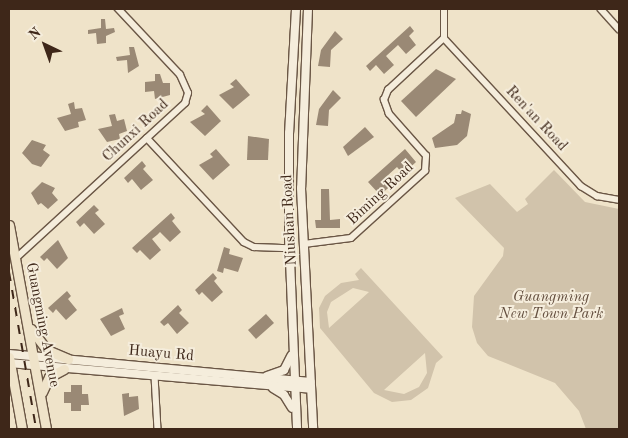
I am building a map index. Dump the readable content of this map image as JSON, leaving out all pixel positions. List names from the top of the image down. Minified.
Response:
{"streets":{"main road":["Guangming Avenue"],"street":["Ren'an Road","Chunxi Road","Biming Road","Niushan Road","Huayu Rd"]},"crossings":[["Ren'an Road","Biming Road"],["Chunxi Road","Guangming Avenue"],["Biming Road","Niushan Road"],["Niushan Road","Huayu Rd"],["Guangming Avenue","Huayu Rd"]],"parks":["Guangming New Town Park"],"north":"top left"}
